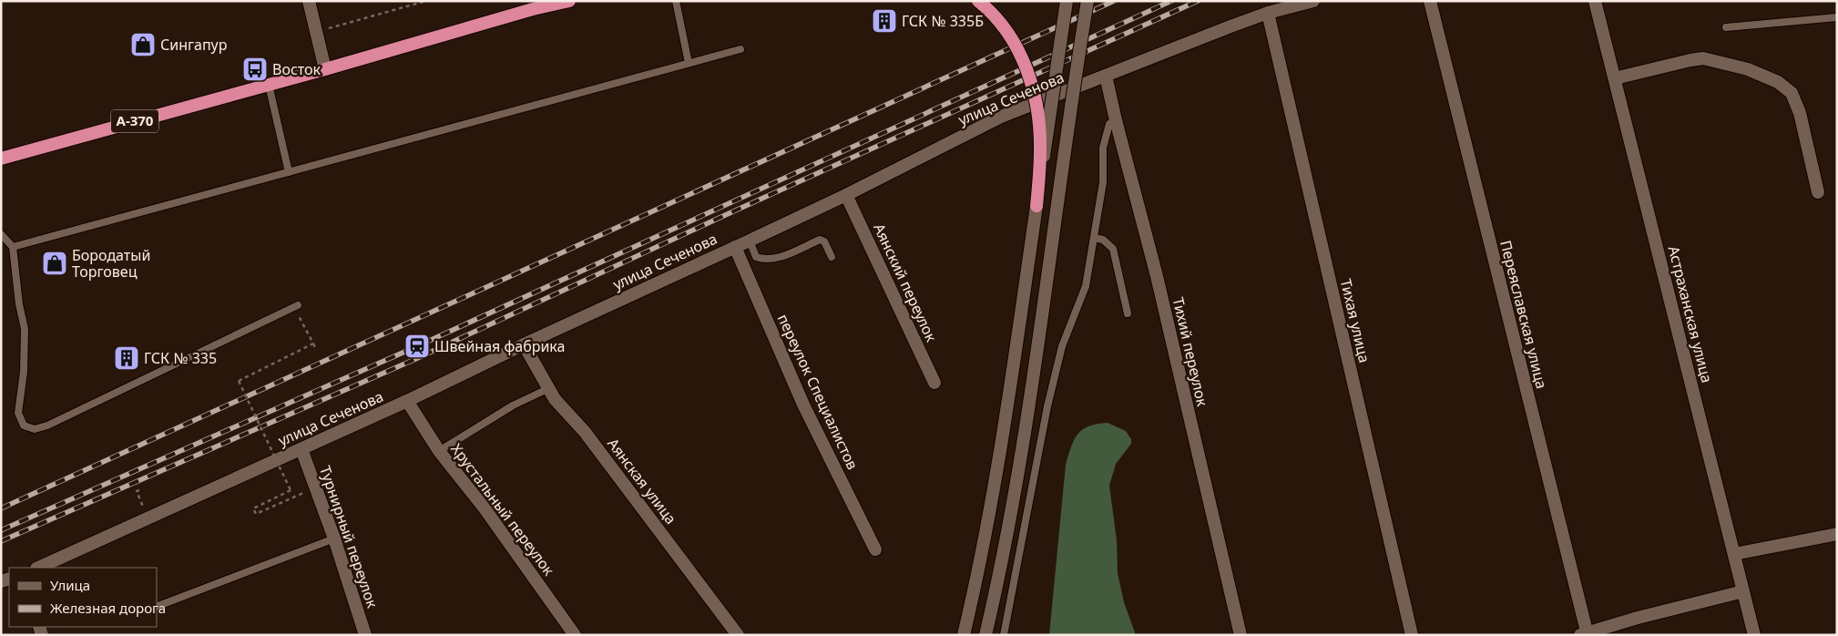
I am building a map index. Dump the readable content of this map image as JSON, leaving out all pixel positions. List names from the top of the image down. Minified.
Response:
{"streets":{"highway":["А-370"],"street":["улица Сеченова","Аянский переулок","Переяславская улица","Астраханская улица","Тихая улица","Тихий переулок","переулок Специалистов","Аянская улица","Хрустальный переулок","Турнирный переулок"]},"crossings":[["улица Сеченова","Аянский переулок"],["улица Сеченова","Тихая улица"],["улица Сеченова","Тихий переулок"],["улица Сеченова","переулок Специалистов"],["улица Сеченова","Аянская улица"],["улица Сеченова","Хрустальный переулок"],["улица Сеченова","Турнирный переулок"]],"places":{"building":["ГСК № 335Б","ГСК № 335"],"shop":["Сингапур","Бородатый Торговец"],"bus stop":["Восток"],"station":["Швейная фабрика"]},"legend":["Улица","Железная дорога"]}
